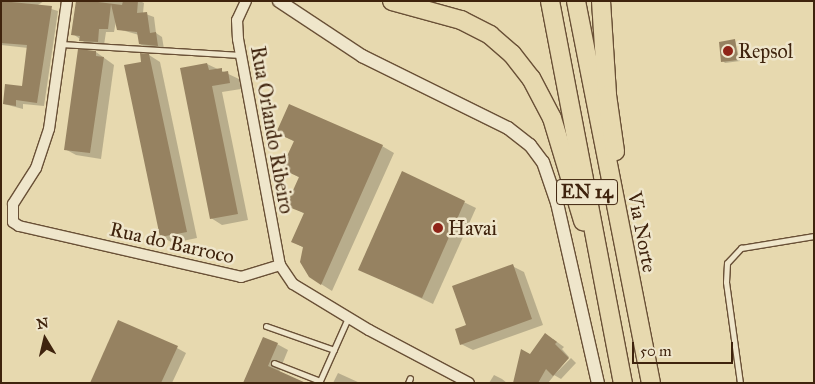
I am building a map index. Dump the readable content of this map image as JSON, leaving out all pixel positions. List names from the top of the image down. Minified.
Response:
{"streets":{"highway":["EN 14","Via Norte"],"street":["Rua Orlando Ribeiro","Rua do Barroco"]},"crossings":[["Rua Orlando Ribeiro","Rua do Barroco"]],"places":["Repsol","Havai"],"scale_bar":"50 m","north":"top"}
